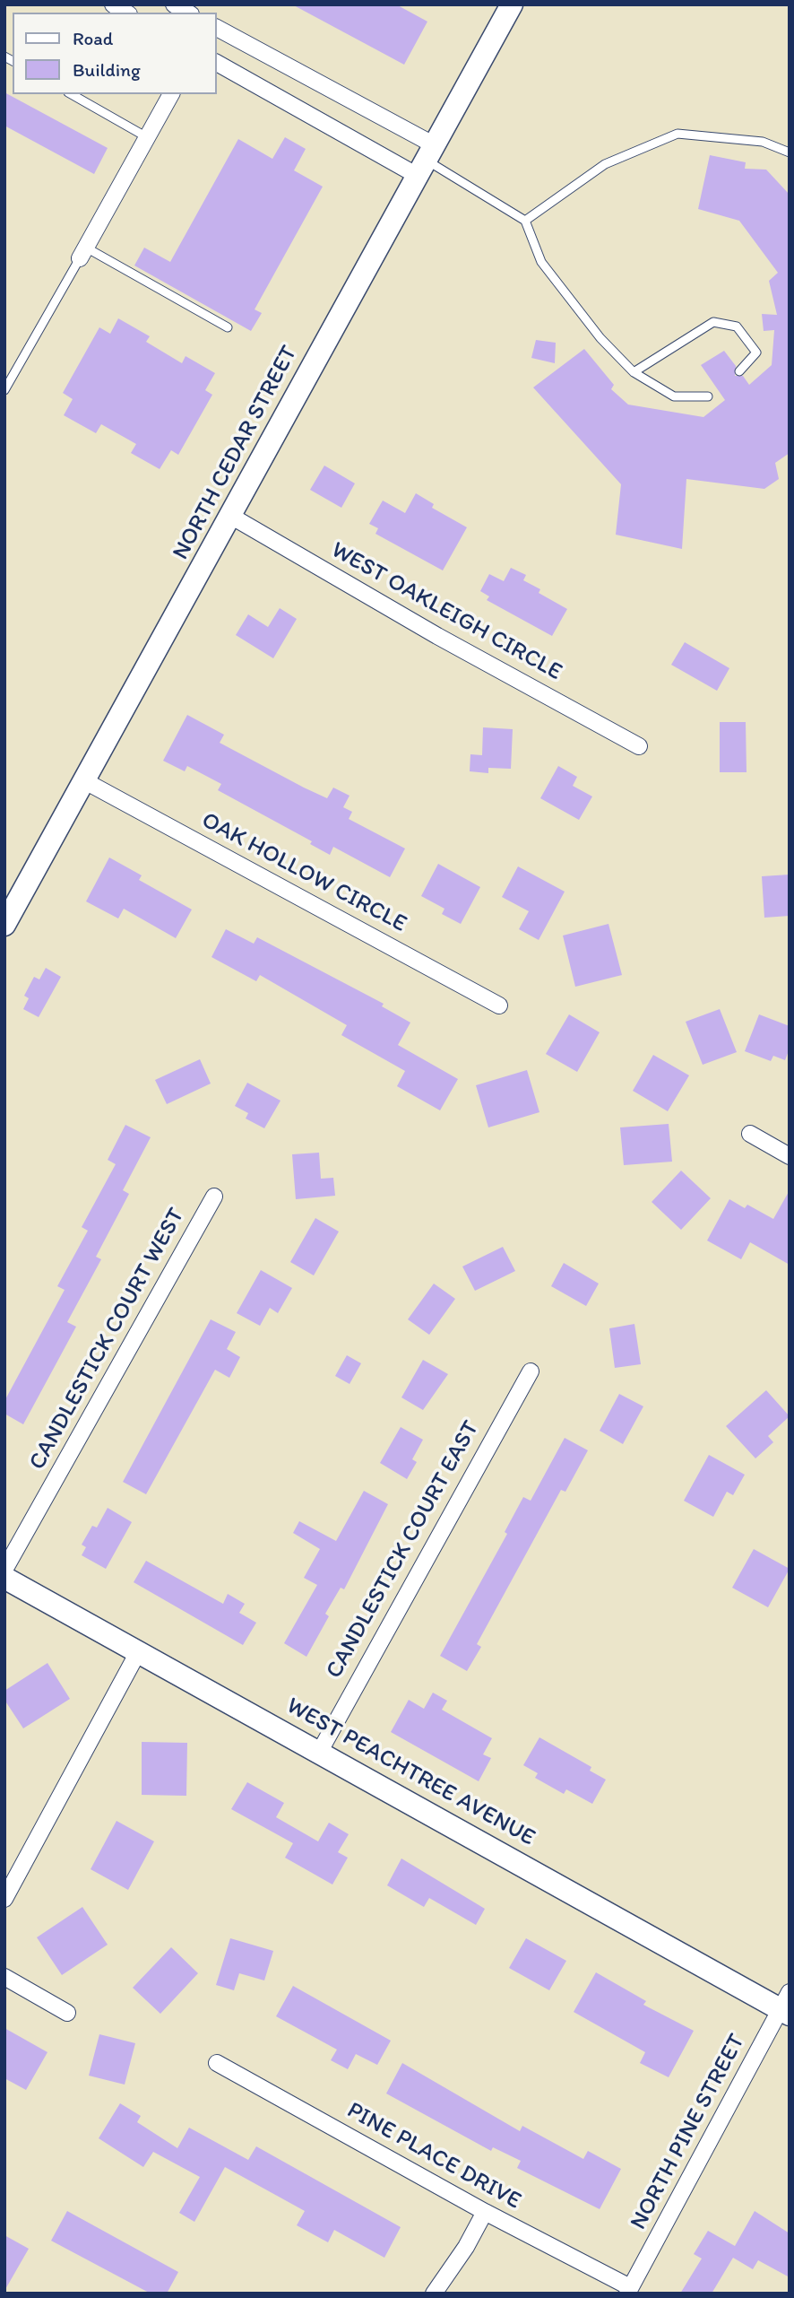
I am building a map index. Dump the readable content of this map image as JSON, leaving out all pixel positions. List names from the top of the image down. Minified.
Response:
{"streets":{"street":["NORTH CEDAR STREET","WEST OAKLEIGH CIRCLE","OAK HOLLOW CIRCLE","CANDLESTICK COURT WEST","CANDLESTICK COURT EAST","WEST PEACHTREE AVENUE","NORTH PINE STREET","PINE PLACE DRIVE"]},"crossings":[["NORTH CEDAR STREET","WEST OAKLEIGH CIRCLE"],["NORTH CEDAR STREET","OAK HOLLOW CIRCLE"],["CANDLESTICK COURT EAST","WEST PEACHTREE AVENUE"],["WEST PEACHTREE AVENUE","NORTH PINE STREET"],["NORTH PINE STREET","PINE PLACE DRIVE"]],"legend":["Road","Building"]}
